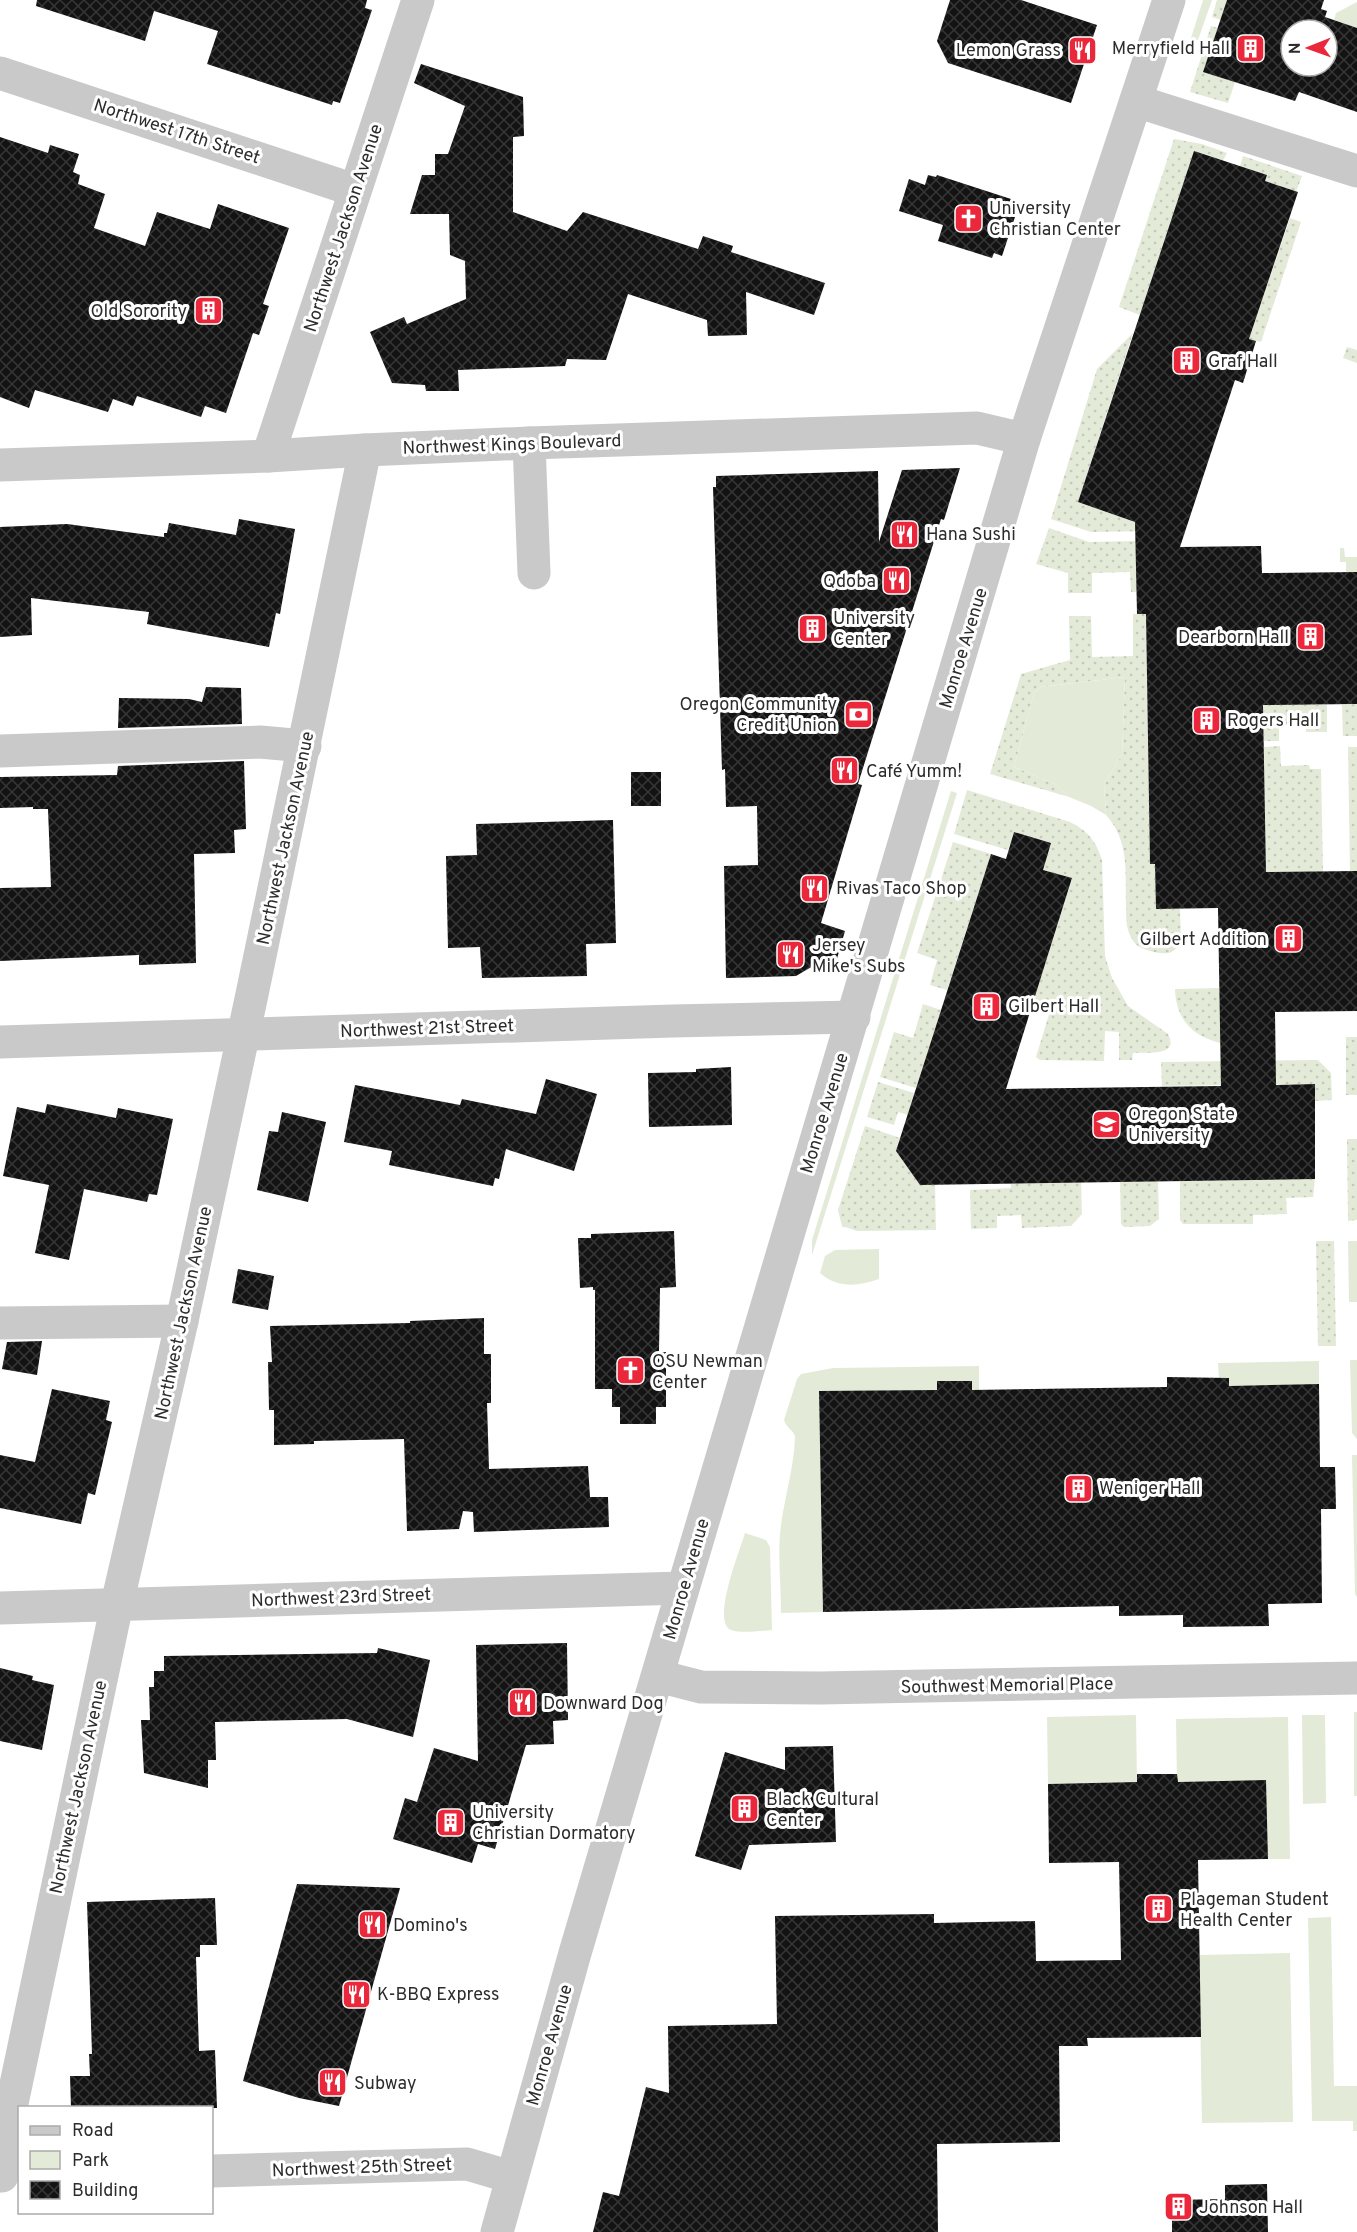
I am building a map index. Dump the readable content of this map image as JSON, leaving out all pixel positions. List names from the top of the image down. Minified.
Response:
{"streets":{"street":["Northwest 17th Street","Northwest Jackson Avenue","Northwest Kings Boulevard","Monroe Avenue","Northwest 21st Street","Northwest 23rd Street","Southwest Memorial Place","Northwest 25th Street"]},"crossings":[["Northwest 17th Street","Northwest Jackson Avenue"],["Northwest Jackson Avenue","Northwest Kings Boulevard"],["Northwest Jackson Avenue","Northwest 21st Street"],["Northwest Jackson Avenue","Northwest 23rd Street"],["Northwest Kings Boulevard","Monroe Avenue"],["Monroe Avenue","Northwest 21st Street"],["Monroe Avenue","Northwest 23rd Street"],["Monroe Avenue","Southwest Memorial Place"],["Monroe Avenue","Northwest 25th Street"]],"places":{"building":["Merryfield Hall","Old Sorority","Graf Hall","University Center","Dearborn Hall","Rogers Hall","Gilbert Addition","Gilbert Hall","Weniger Hall","Black Cultural Center","University Christian Dormatory","Plageman Student Health Center","Johnson Hall"],"restaurant":["Lemon Grass","Hana Sushi","Qdoba","Café Yumm!","Rivas Taco Shop","Jersey Mike's Subs","Downward Dog","Domino's","K-BBQ Express","Subway"],"church":["University Christian Center","OSU Newman Center"],"bank":["Oregon Community Credit Union"],"school or university":["Oregon State University"]},"legend":["Road","Park","Building"],"north":"left"}
